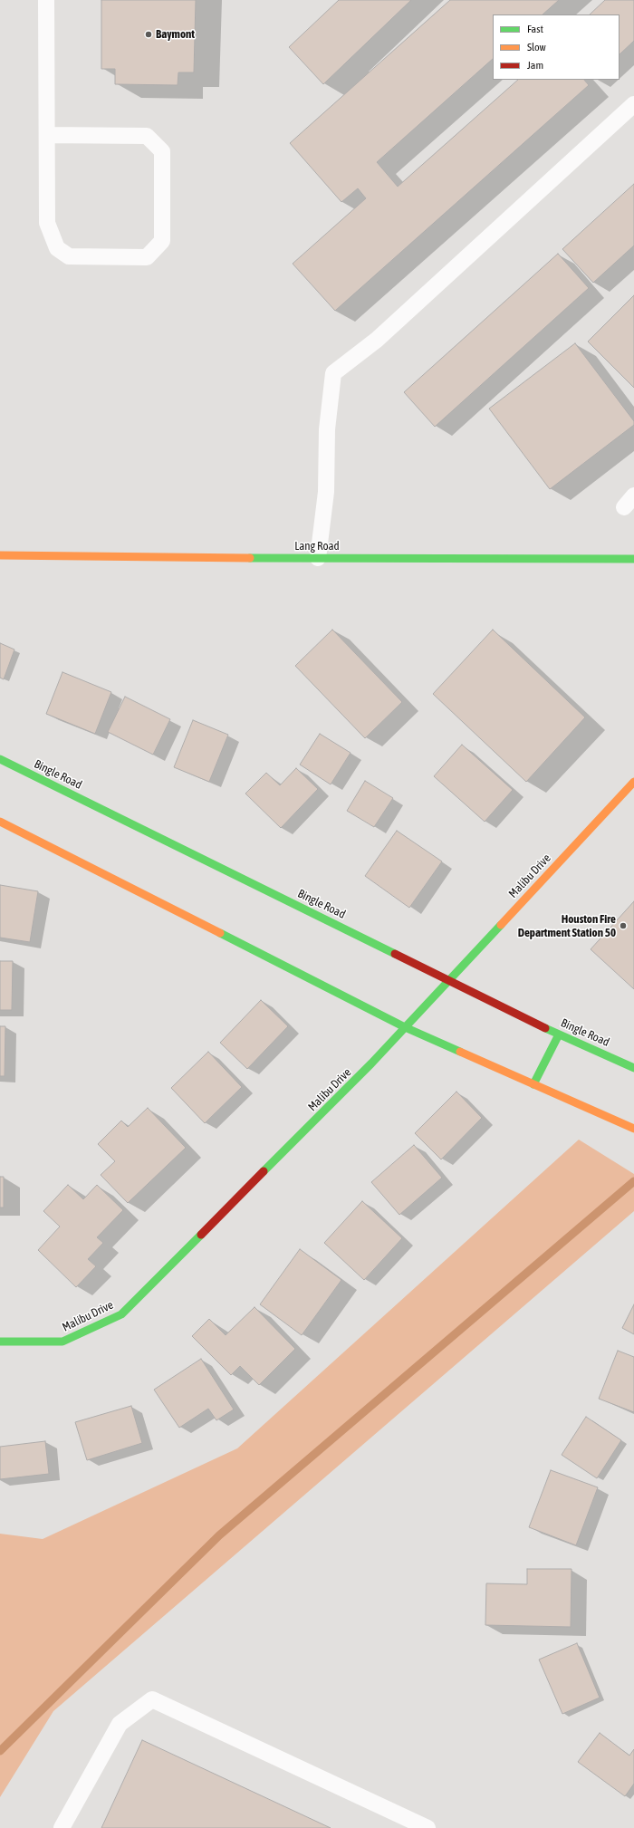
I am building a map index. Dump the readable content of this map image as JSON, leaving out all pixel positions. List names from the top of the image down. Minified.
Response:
{"streets":{"street":["Lang Road","Bingle Road","Malibu Drive"]},"crossings":[["Bingle Road","Malibu Drive"]],"places":["Baymont","Houston Fire Department Station 50"],"legend":["Fast","Slow","Jam"]}
